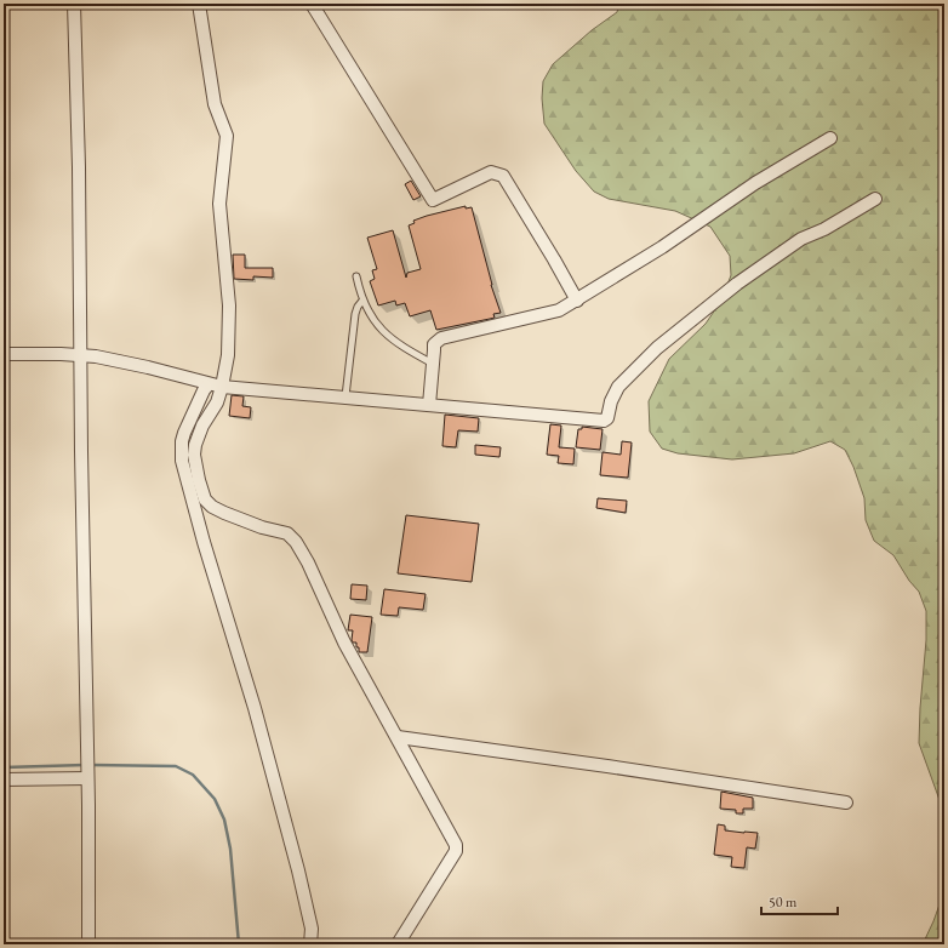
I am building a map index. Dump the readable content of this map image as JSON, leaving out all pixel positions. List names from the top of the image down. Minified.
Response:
{"scale_bar":"50 m"}
